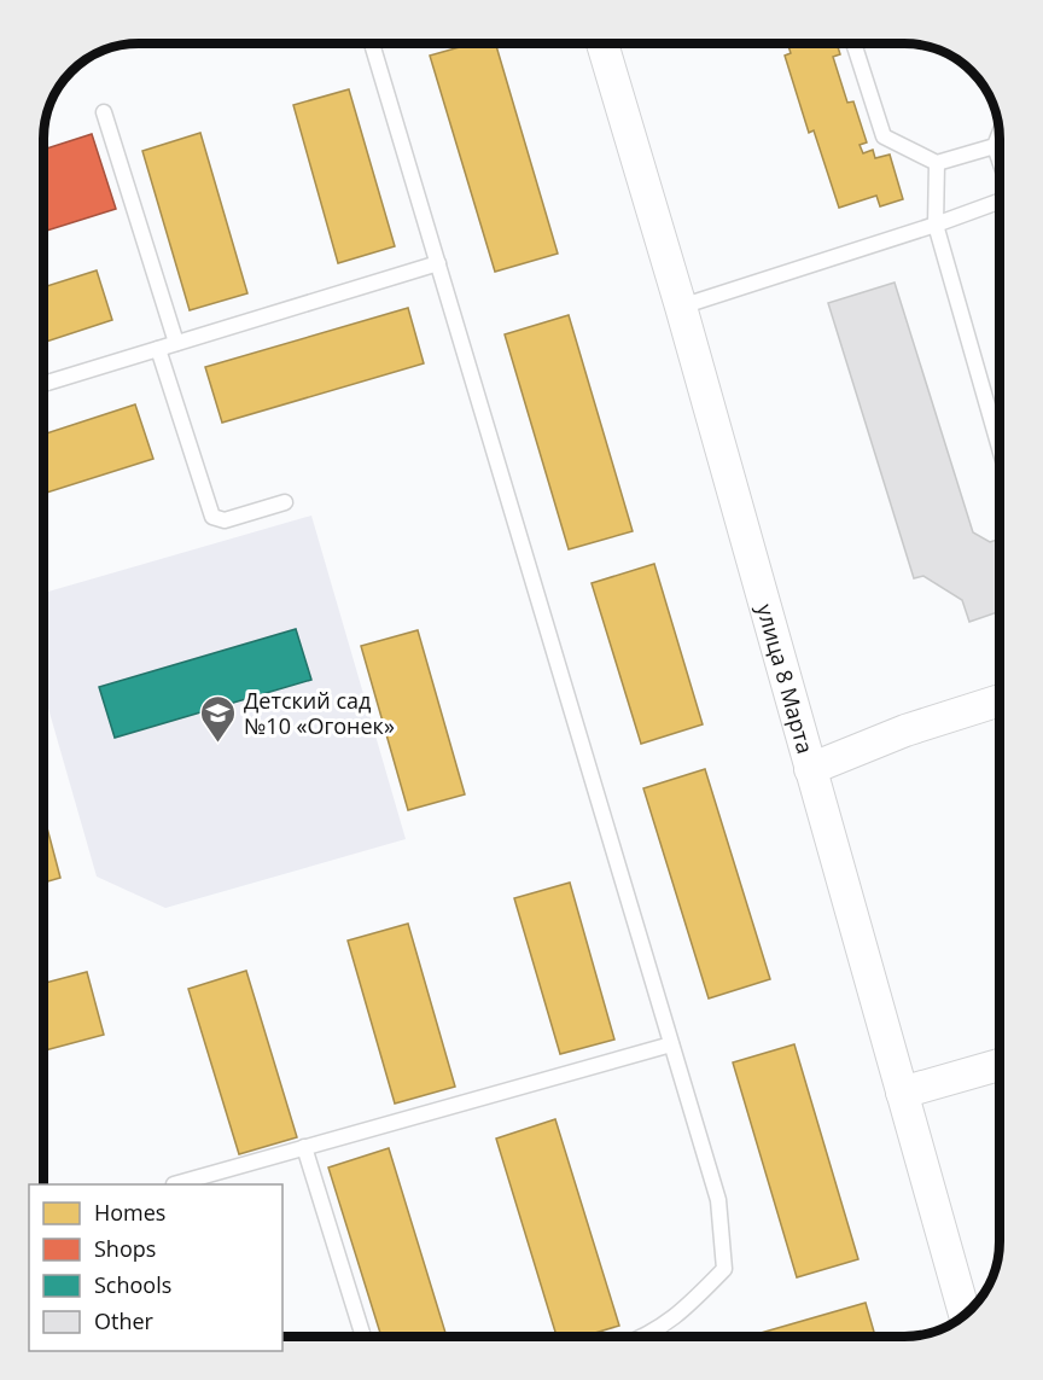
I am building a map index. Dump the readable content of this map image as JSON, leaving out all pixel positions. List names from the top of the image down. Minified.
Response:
{"streets":{"street":["улица 8 Марта"]},"places":{"school or university":["Детский сад №10 «Огонек»"]},"legend":["Homes","Shops","Schools","Other"]}
